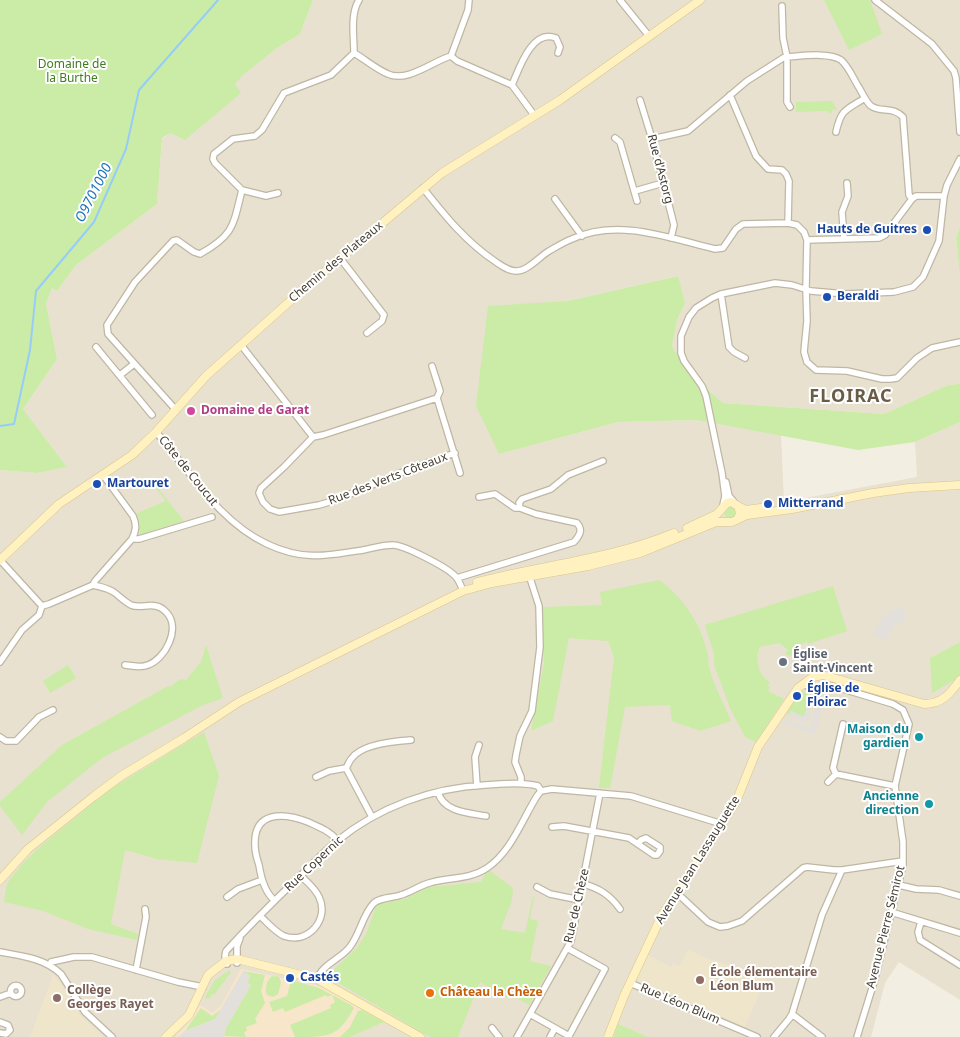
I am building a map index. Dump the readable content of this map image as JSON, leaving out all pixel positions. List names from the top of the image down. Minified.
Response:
{"streets":{"street":["Rue d'Astorg","Chemin des Plateaux","Côte de Coucut","Rue des Verts Côteaux","Avenue Jean Lassauguette","Rue Copernic","Rue de Chèze","Avenue Pierre Sémirot","Rue Léon Blum"]},"crossings":[["Chemin des Plateaux","Côte de Coucut"],["Avenue Jean Lassauguette","Rue Léon Blum"]],"districts":["FLOIRAC"],"water":["O9701000"],"parks":["Domaine de la Burthe"],"places":["Hauts de Guitres","Beraldi","Domaine de Garat","Martouret","Mitterrand","Église Saint-Vincent","Église de Floirac","Maison du gardien","Ancienne direction","Castés","École élementaire Léon Blum","Château la Chèze","Collège Georges Rayet"]}
